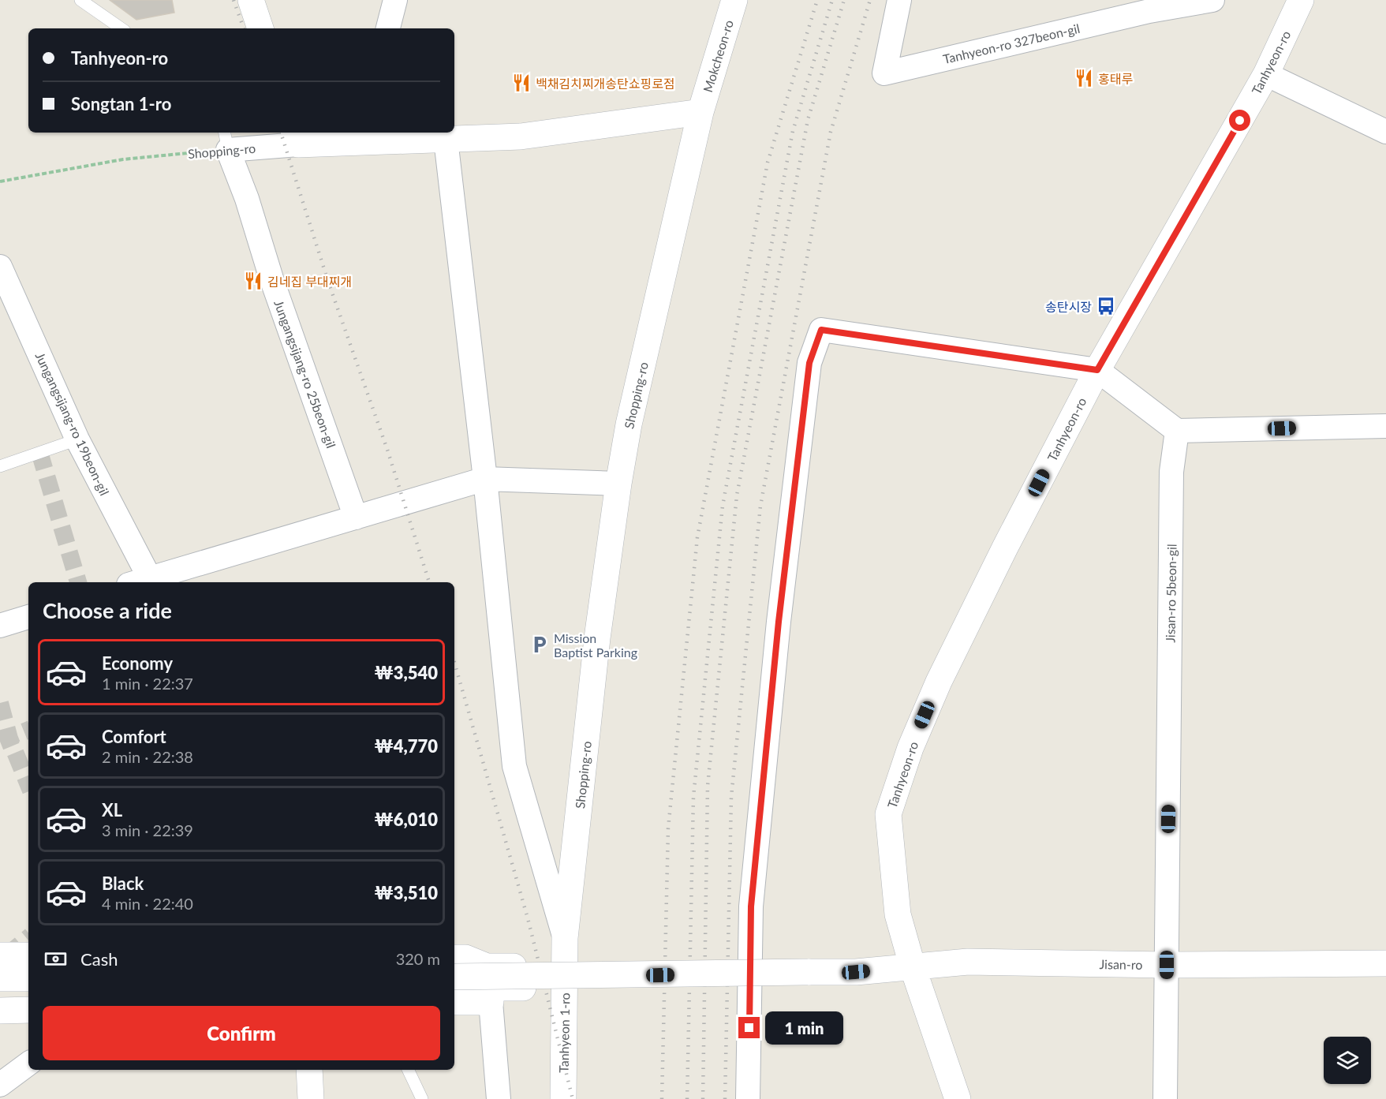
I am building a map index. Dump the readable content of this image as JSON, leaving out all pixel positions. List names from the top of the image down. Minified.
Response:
{"streets":{"street":["Tanhyeon-ro 327beon-gil","Mokcheon-ro","Tanhyeon-ro","Shopping-ro","Jungangsijang-ro 25beon-gil","Jungangsijang-ro 19beon-gil","Jisan-ro 5beon-gil","Jisan-ro","Tanhyeon 1-ro"]},"crossings":[["Mokcheon-ro","Shopping-ro"],["Tanhyeon-ro","Jisan-ro"],["Shopping-ro","Jungangsijang-ro 25beon-gil"],["Shopping-ro","Tanhyeon 1-ro"],["Jisan-ro 5beon-gil","Jisan-ro"]],"places":{"restaurant":["홍태루","백채김치찌개송탄쇼핑로점","김네집 부대찌개"],"bus stop":["송탄시장"],"parking":["Mission Baptist Parking"]},"page":{"banner":["Tanhyeon-ro","Songtan 1-ro"],"heading":"Choose a ride","list":[{"name":"Economy","note":"1 min · 22:37","value":"₩3,540"},{"name":"Comfort","note":"2 min · 22:38","value":"₩4,770"},{"name":"XL","note":"3 min · 22:39","value":"₩6,010"},{"name":"Black","note":"4 min · 22:40","value":"₩3,510"}],"pay":["Cash","320 m"],"buttons":"Confirm","bubble":"1 min"}}
